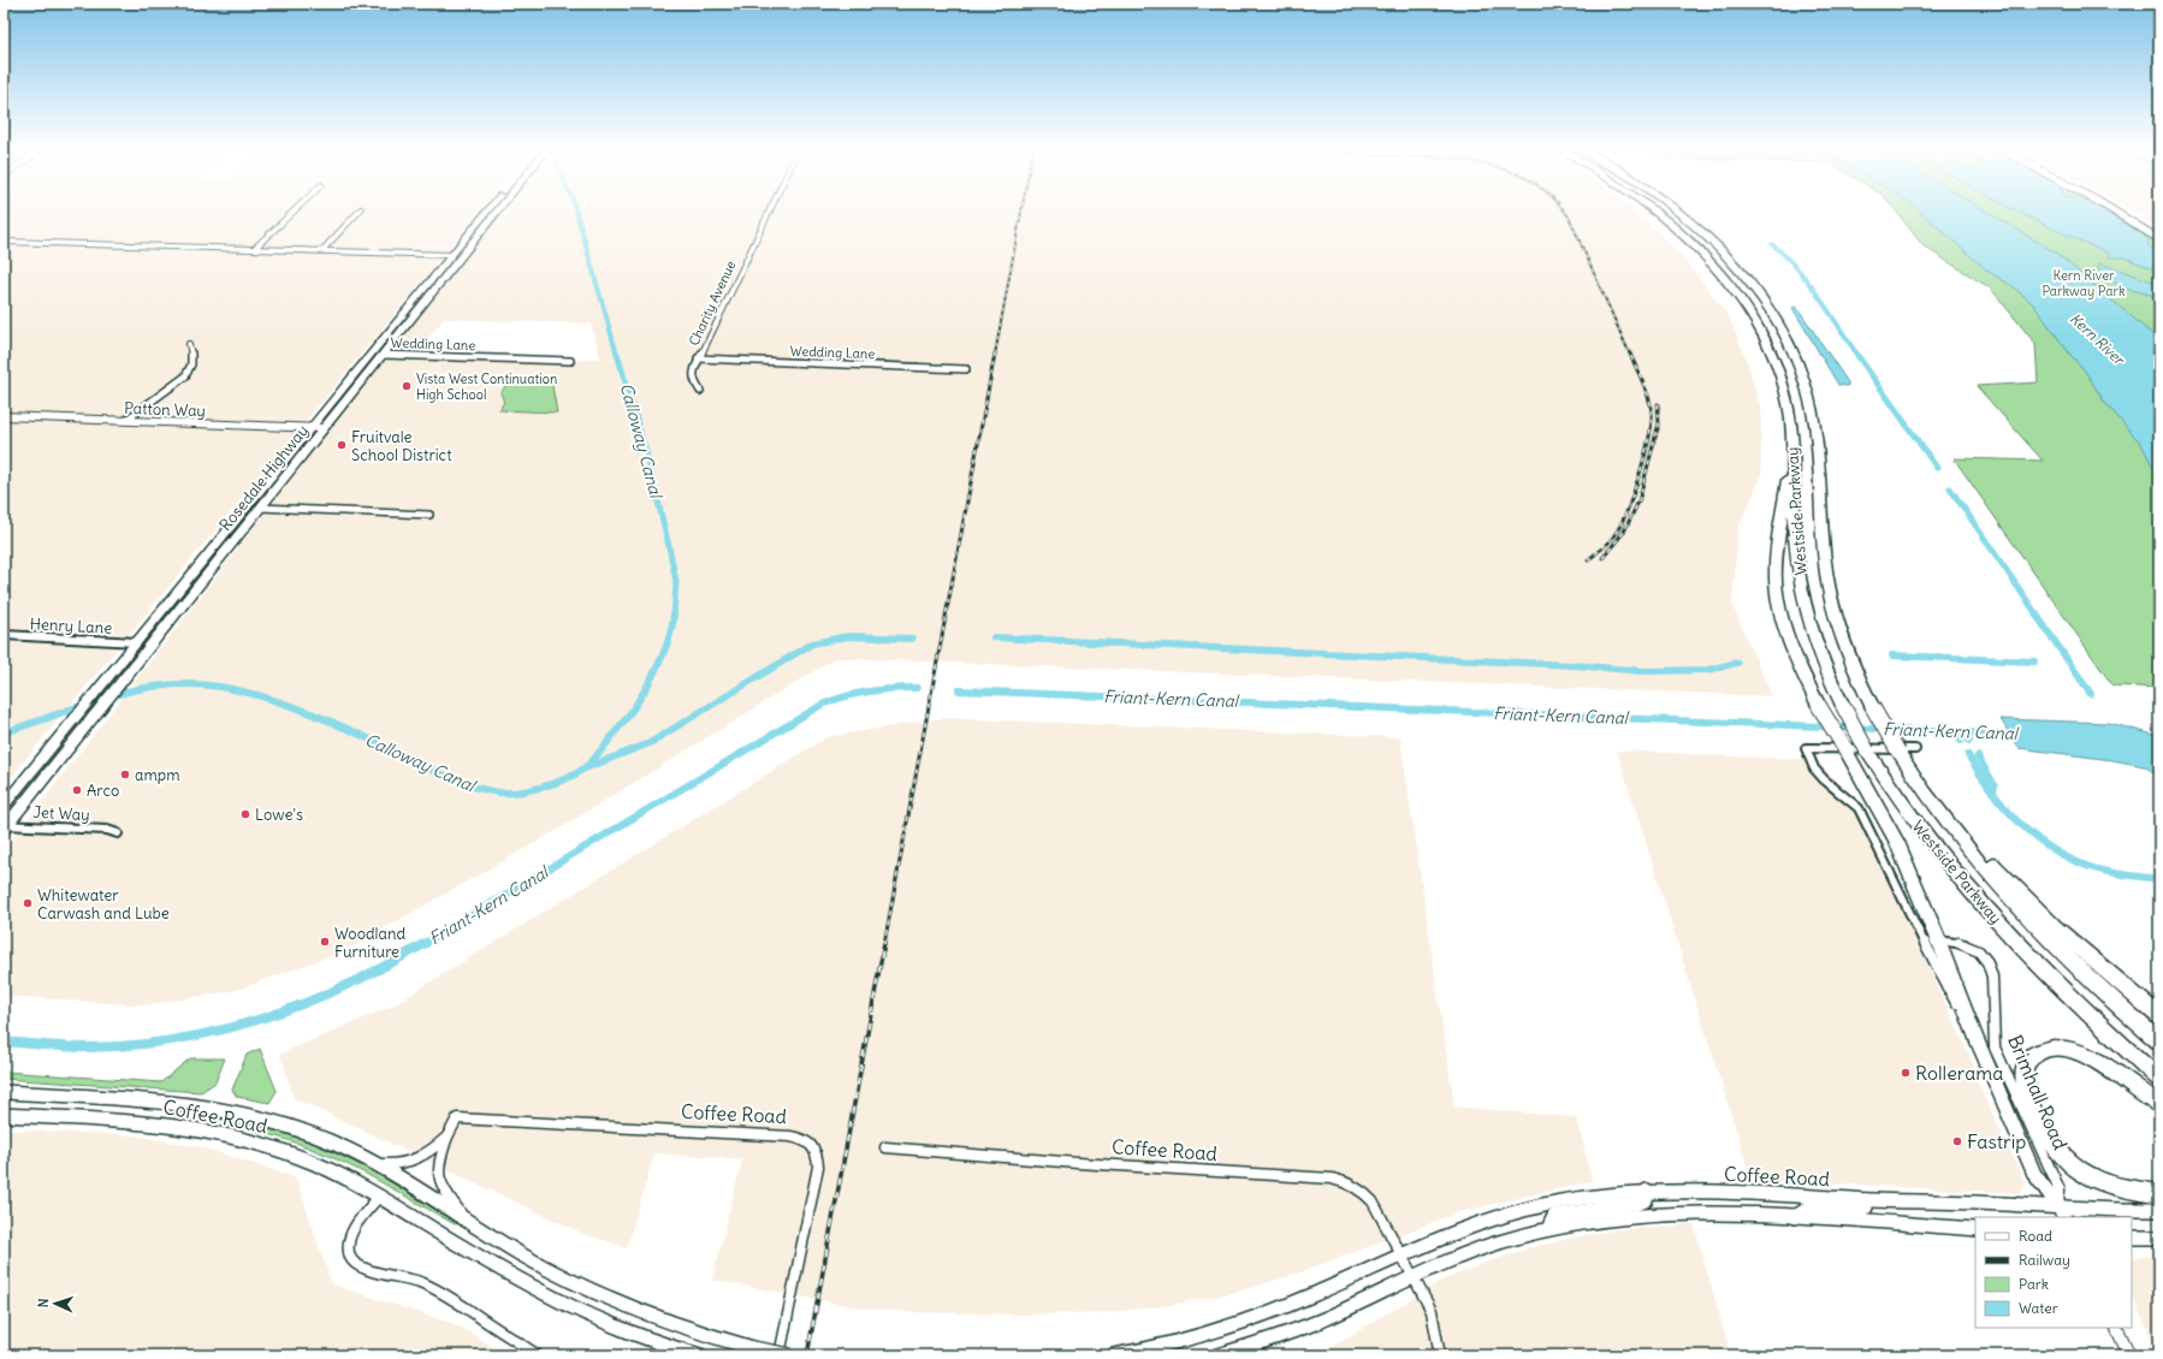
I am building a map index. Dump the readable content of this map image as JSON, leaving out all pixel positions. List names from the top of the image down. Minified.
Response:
{"streets":{"highway":["Westside Parkway"],"main road":["Rosedale Highway","Brimhall Road","Coffee Road"],"street":["Charity Avenue","Wedding Lane","Patton Way","Henry Lane","Jet Way"]},"crossings":[["Charity Avenue","Wedding Lane"],["Wedding Lane","Rosedale Highway"],["Patton Way","Rosedale Highway"],["Rosedale Highway","Henry Lane"],["Rosedale Highway","Jet Way"],["Brimhall Road","Coffee Road"]],"water":["Kern River","Calloway Canal","Friant-Kern Canal"],"parks":["Kern River Parkway Park"],"places":["Vista West Continuation High School","Fruitvale School District","ampm","Arco","Lowe's","Whitewater Carwash and Lube","Woodland Furniture","Rollerama","Fastrip"],"legend":["Road","Railway","Park","Water"],"north":"left"}
